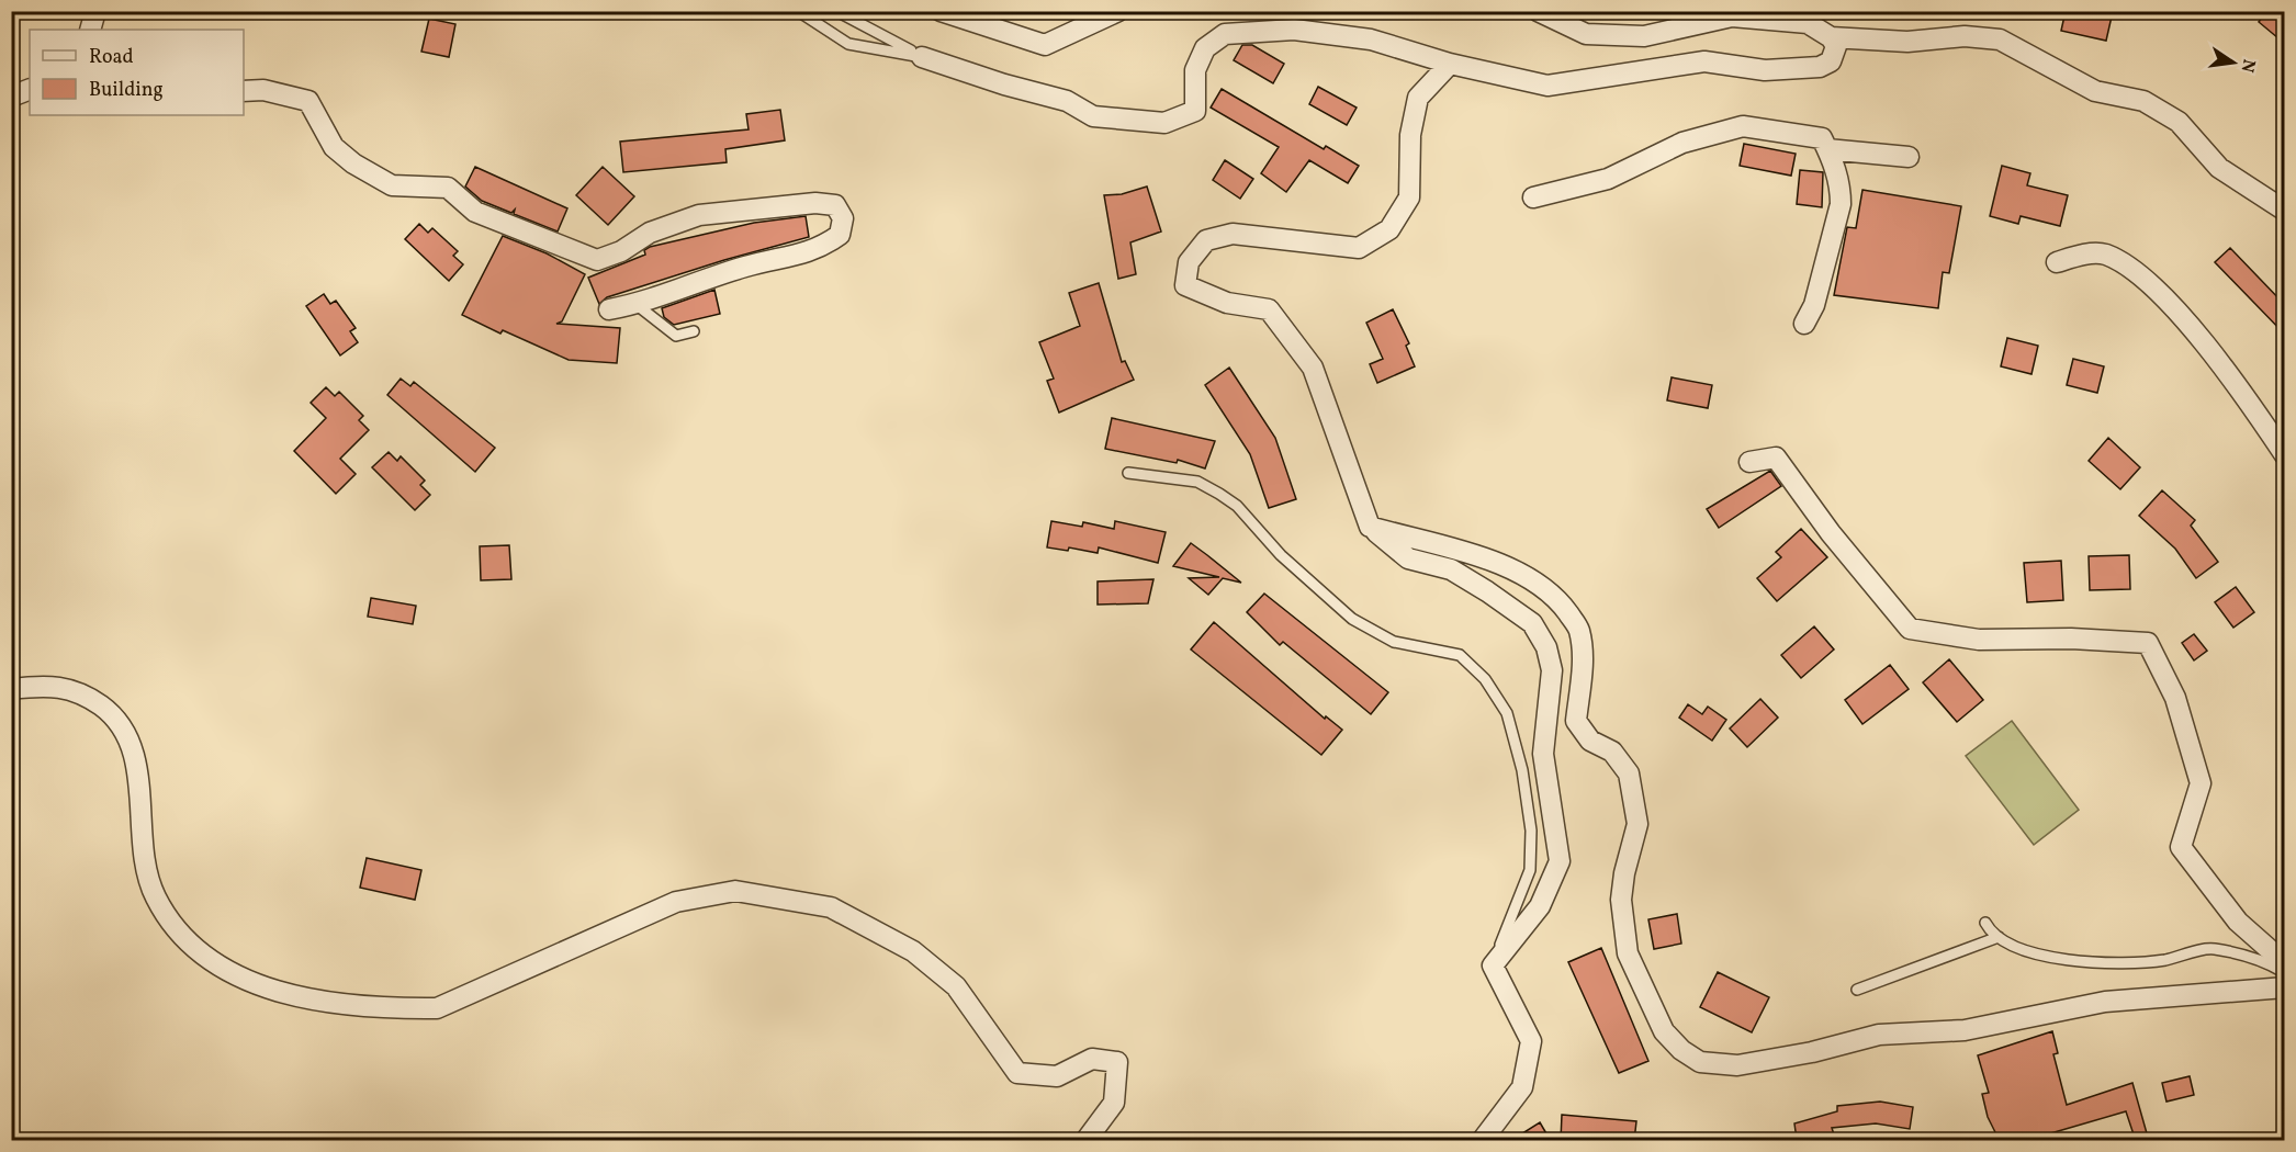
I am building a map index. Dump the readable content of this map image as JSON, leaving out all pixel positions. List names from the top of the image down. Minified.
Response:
{"legend":["Road","Building"],"north":"right"}
